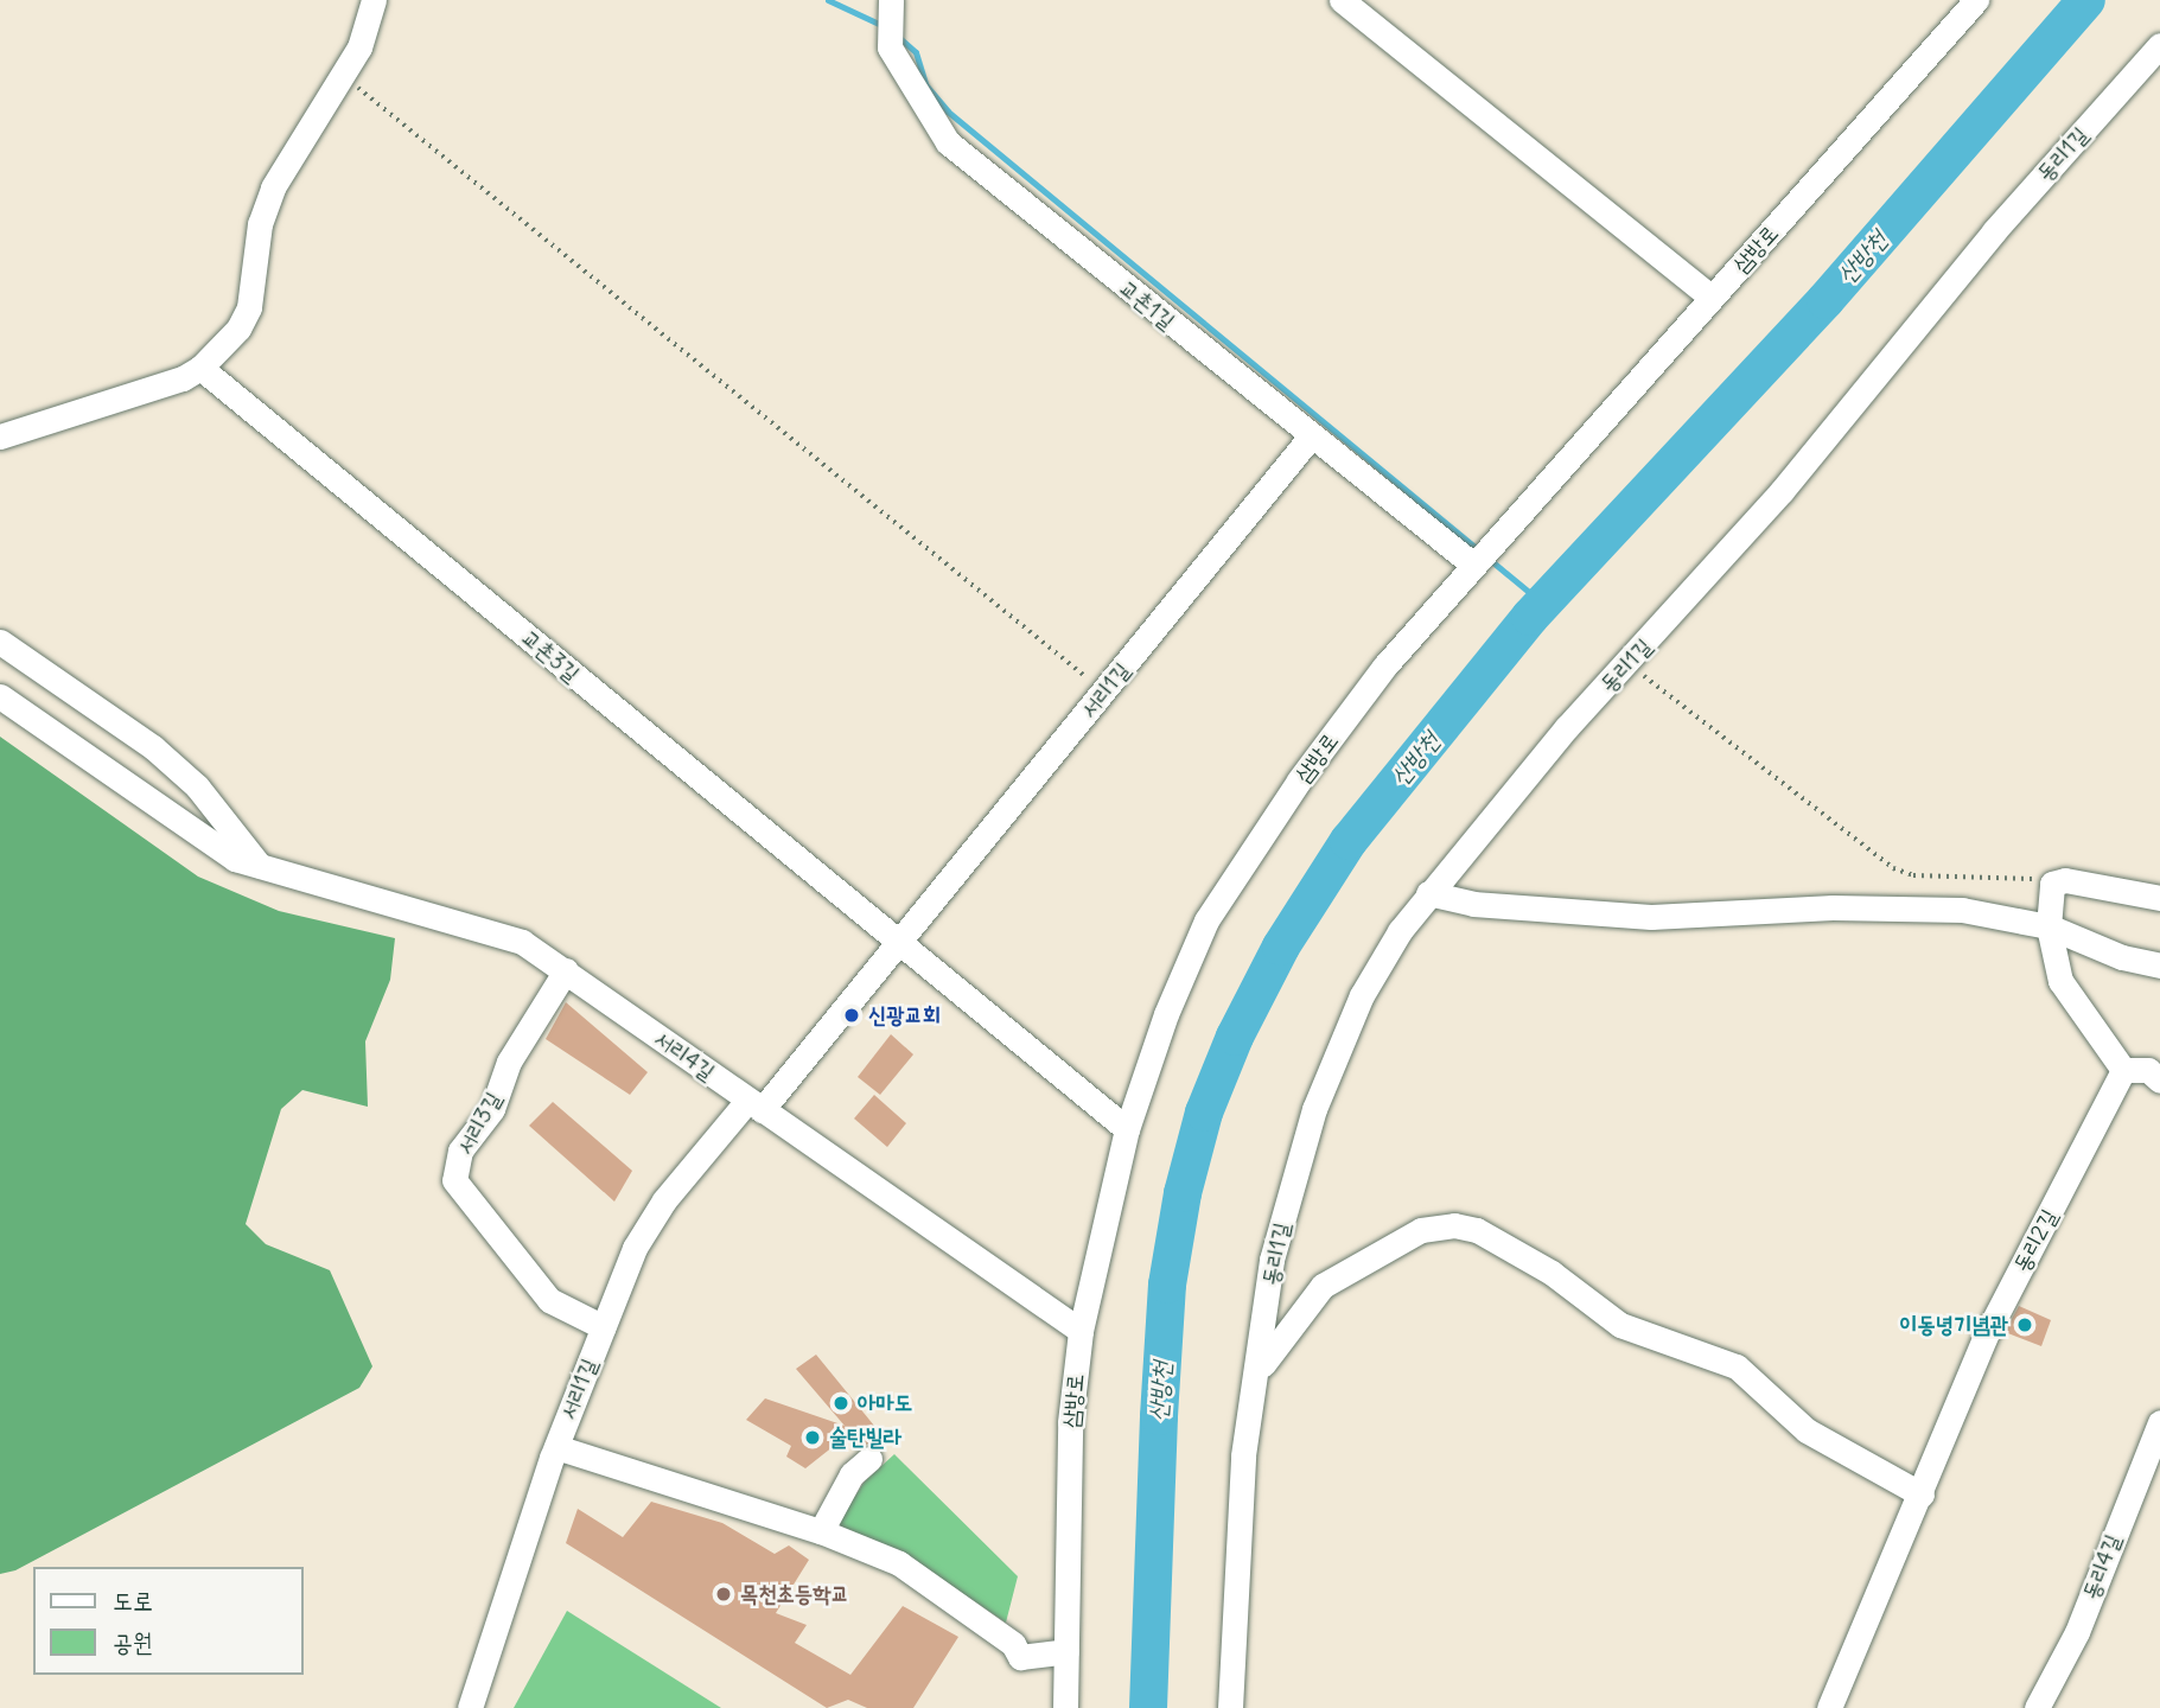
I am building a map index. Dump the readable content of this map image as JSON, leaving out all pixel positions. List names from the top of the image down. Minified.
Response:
{"streets":{"street":["동리1길","삼방로","교촌1길","교촌3길","서리1길","서리4길","서리3길","동리2길","동리4길"]},"crossings":[["동리1길","동리2길"],["삼방로","교촌1길"],["삼방로","서리4길"],["교촌1길","서리1길"],["교촌3길","서리1길"],["서리1길","서리4길"],["서리1길","서리3길"],["서리4길","서리3길"]],"water":["산방천"],"places":["신광교회","이동녕기념관","아마도","술탄빌라","목천초등학교"],"legend":["도로","공원"]}
